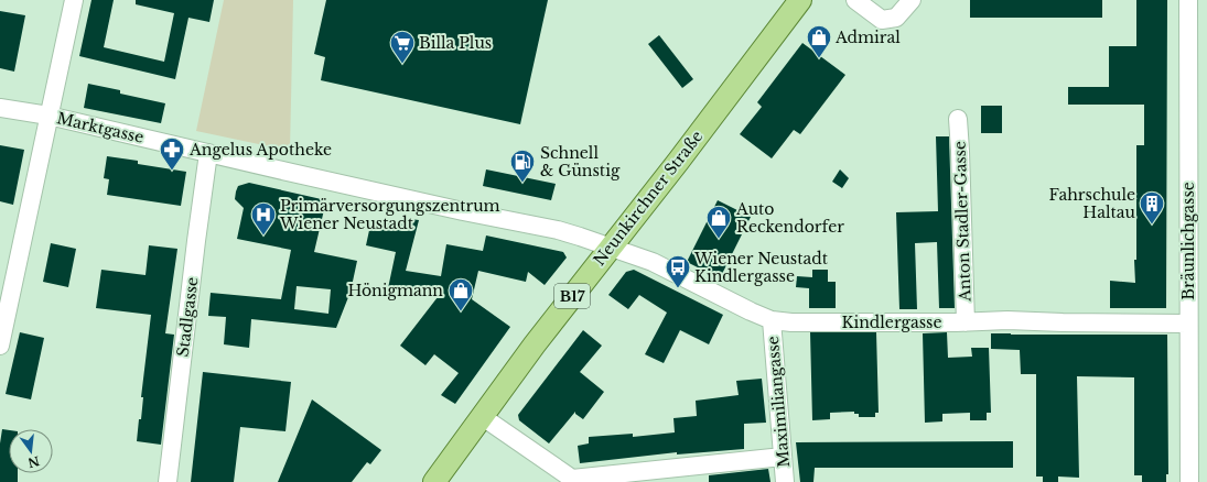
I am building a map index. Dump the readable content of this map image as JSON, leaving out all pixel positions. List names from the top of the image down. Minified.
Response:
{"streets":{"main road":["Neunkirchner Straße","B17"],"street":["Marktgasse","Anton Stadler-Gasse","Bräunlichgasse","Stadlgasse","Kindlergasse","Maximiliangasse"]},"crossings":[["Marktgasse","Neunkirchner Straße"],["Marktgasse","Stadlgasse"],["Marktgasse","Kindlergasse"],["Neunkirchner Straße","Kindlergasse"],["Anton Stadler-Gasse","Kindlergasse"],["Bräunlichgasse","Kindlergasse"],["Kindlergasse","Maximiliangasse"]],"places":{"shop":["Admiral","Auto Reckendorfer","Hönigmann"],"supermarket":["Billa Plus"],"pharmacy":["Angelus Apotheke"],"fuel station":["Schnell & Günstig"],"building":["Fahrschule Haltau"],"hospital":["Primärversorgungszentrum Wiener Neustadt"],"bus stop":["Wiener Neustadt Kindlergasse"]},"north":"bottom"}
